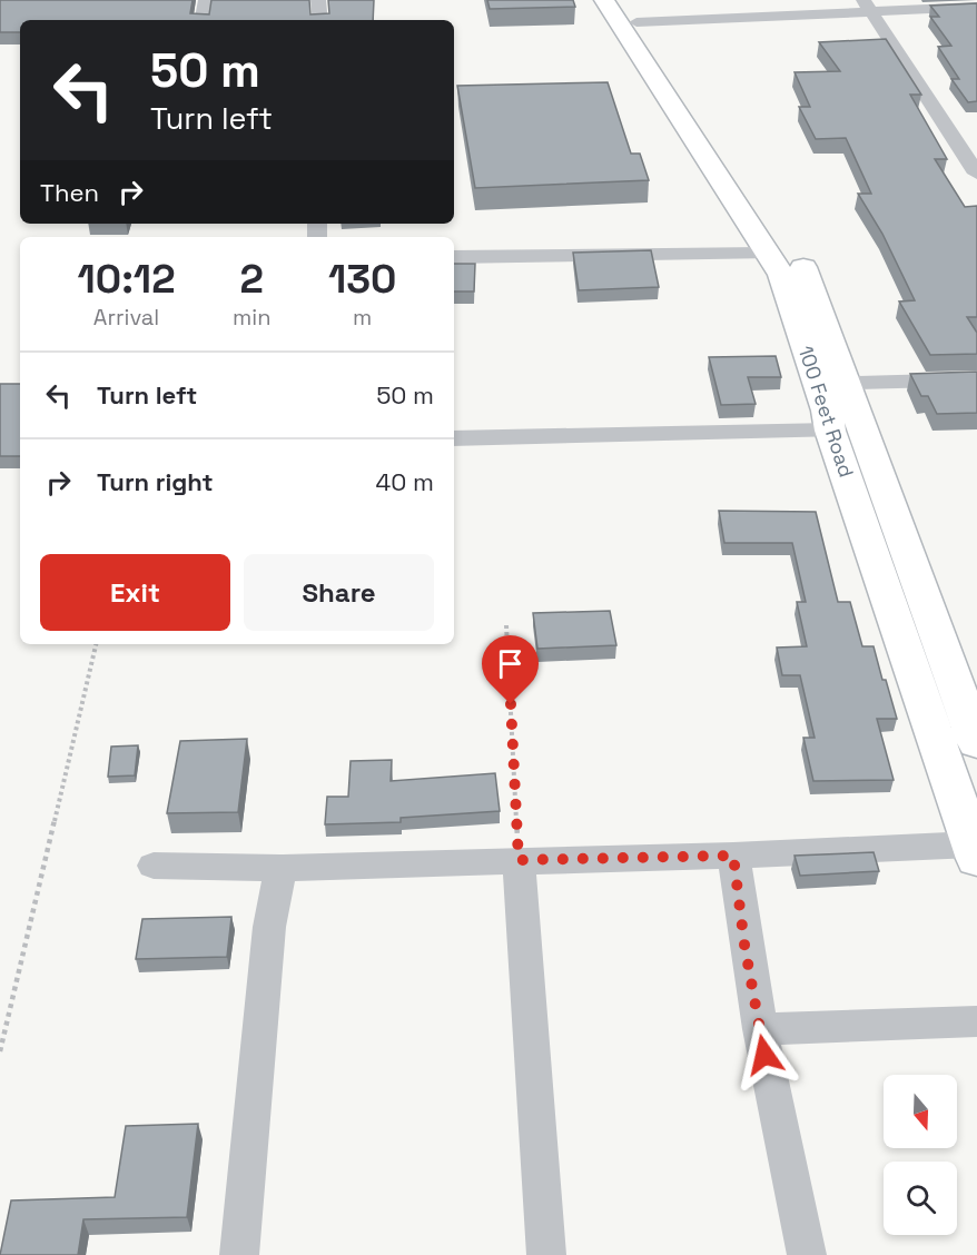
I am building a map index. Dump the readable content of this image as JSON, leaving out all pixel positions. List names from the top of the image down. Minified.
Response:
{"streets":{"street":["100 Feet Road"]},"north":"bottom","page":{"turn":["50 m","Turn left"],"then":"Then","eta":["10:12","Arrival","2","min","130","m"],"list":[{"name":"Turn left","value":"50 m"},{"name":"Turn right","value":"40 m"}],"buttons":["Exit","Share"]}}
